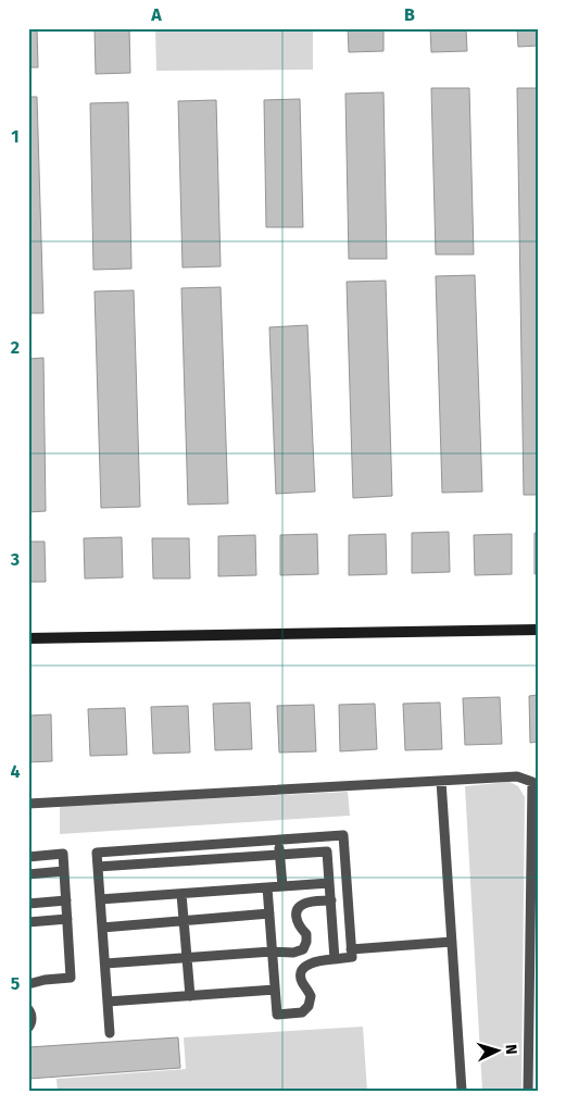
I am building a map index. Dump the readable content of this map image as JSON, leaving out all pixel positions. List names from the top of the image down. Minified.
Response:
{"north":"right","grid":{"columns":["A","B"],"rows":["1","2","3","4","5"]}}
